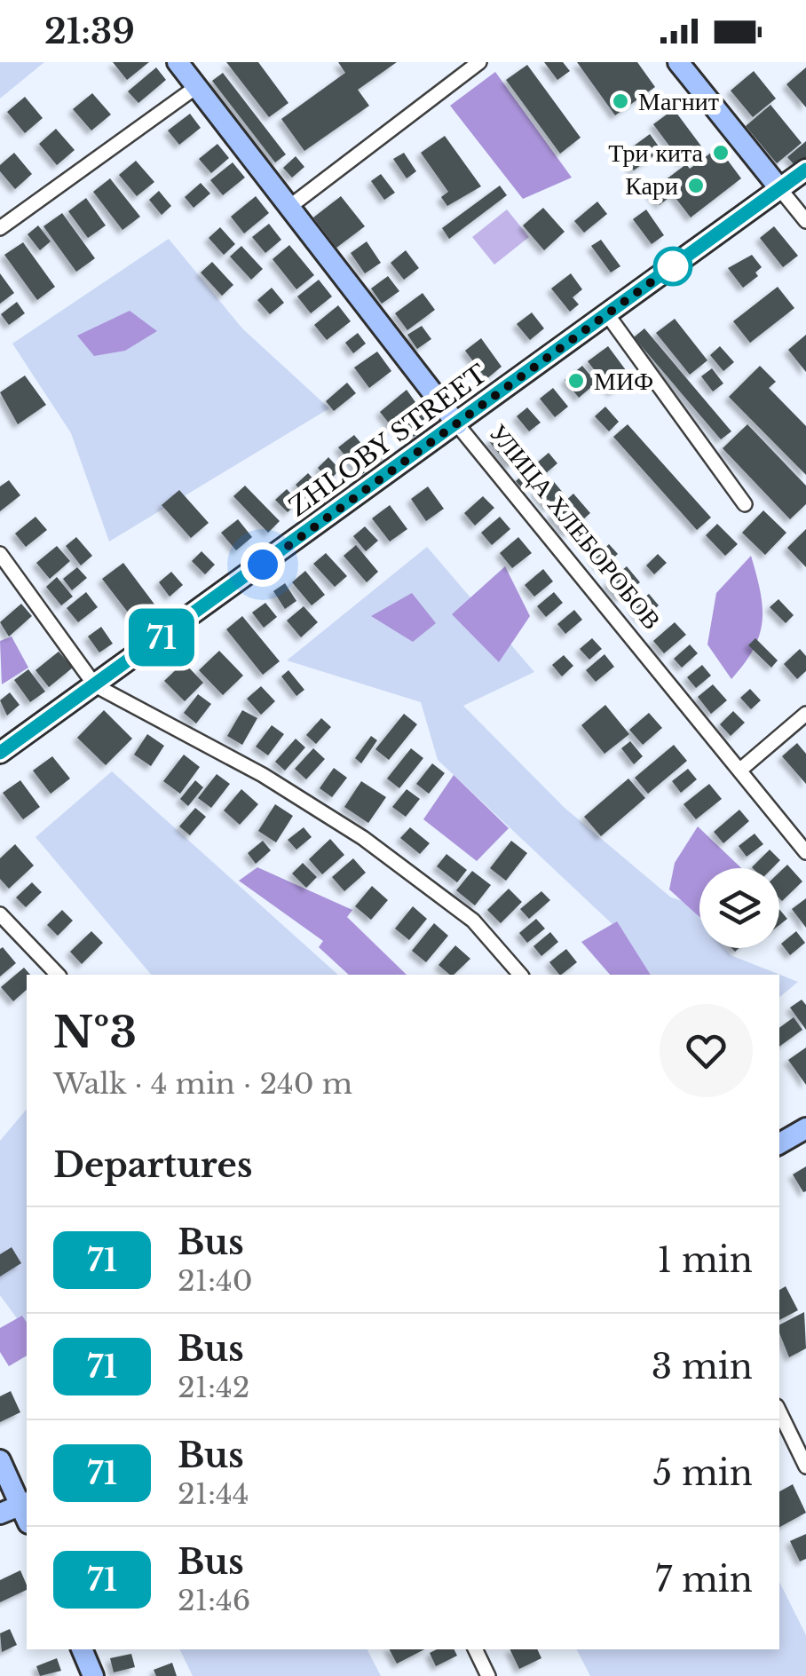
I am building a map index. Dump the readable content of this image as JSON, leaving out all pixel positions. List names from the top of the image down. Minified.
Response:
{"streets":{"street":["ZHLOBY STREET","УЛИЦА ХЛЕБОРОБОВ"]},"crossings":[["ZHLOBY STREET","УЛИЦА ХЛЕБОРОБОВ"]],"places":["Магнит","Три кита","Кари","МИФ"],"lines":["bus line 71"],"page":{"status":"21:39","on_map":"71","heading":[["№3","Walk · 4 min · 240 m"],"Departures"],"list":[{"mark":"71","name":"Bus","note":"21:40","value":"1 min"},{"mark":"71","name":"Bus","note":"21:42","value":"3 min"},{"mark":"71","name":"Bus","note":"21:44","value":"5 min"},{"mark":"71","name":"Bus","note":"21:46","value":"7 min"}]}}
